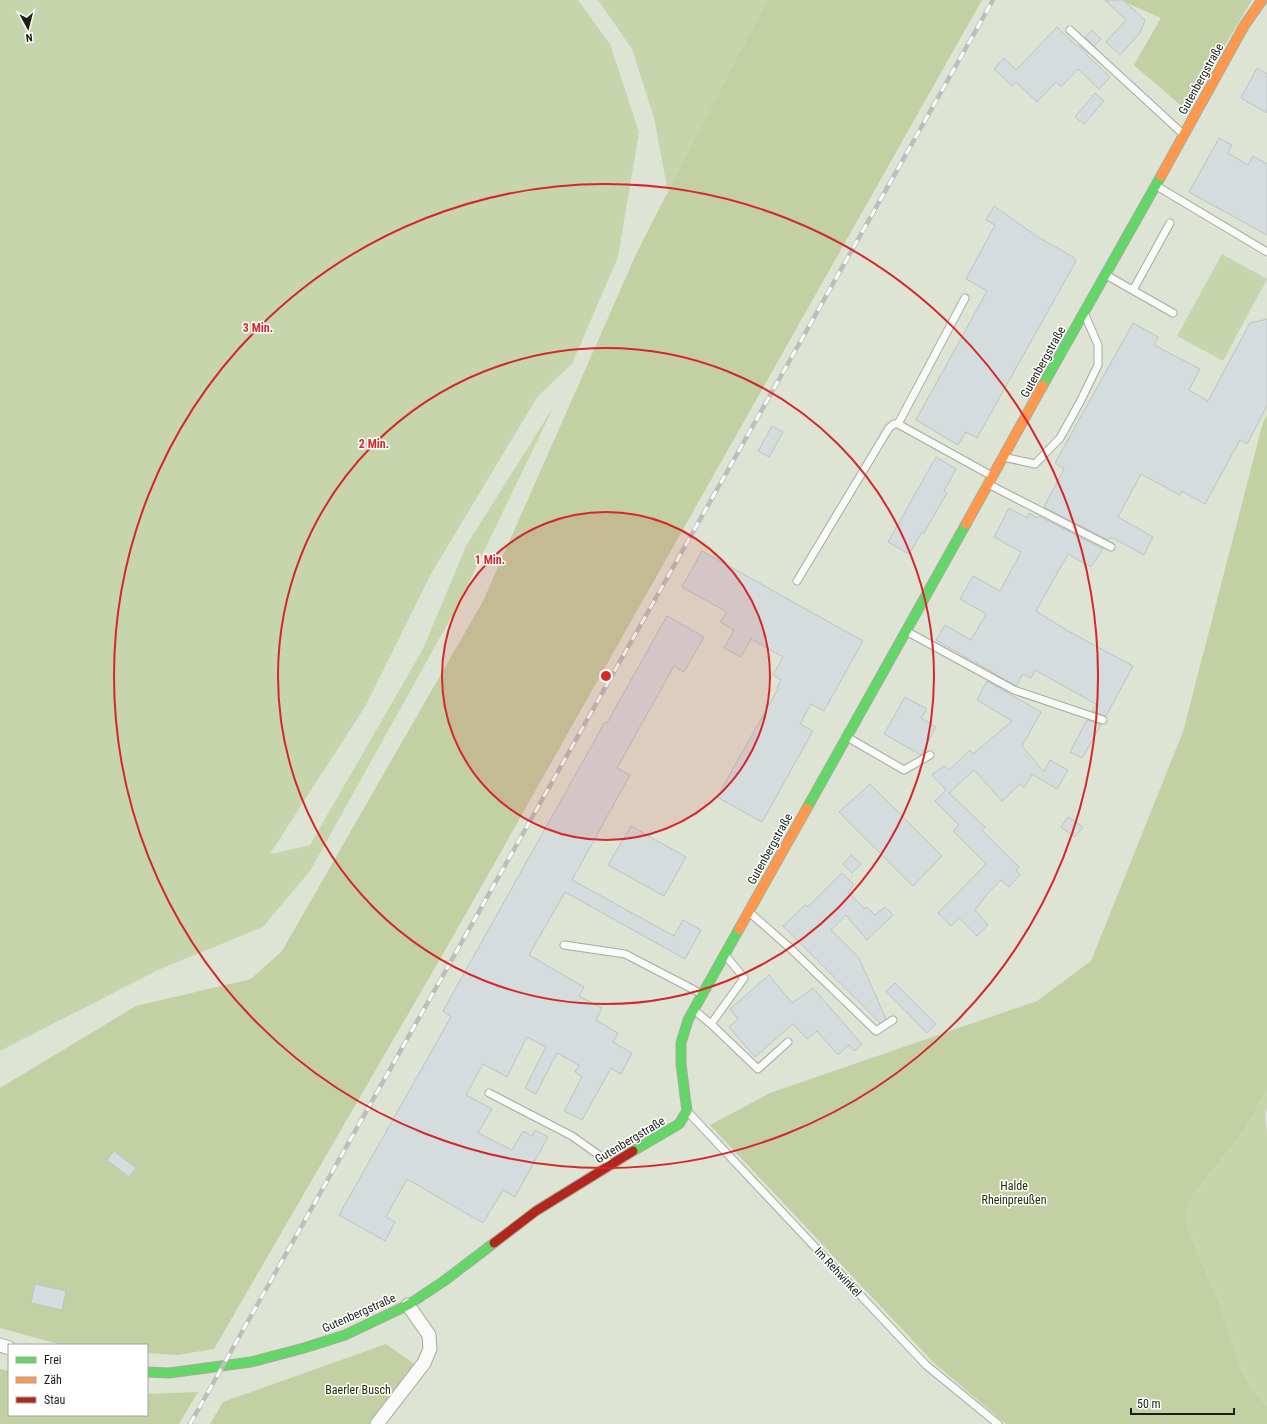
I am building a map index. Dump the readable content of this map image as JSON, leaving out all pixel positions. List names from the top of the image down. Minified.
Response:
{"streets":{"street":["Gutenbergstraße"],"lane":["Im Rehwinkel"]},"crossings":[["Gutenbergstraße","Im Rehwinkel"]],"parks":["Halde Rheinpreußen","Baerler Busch"],"legend":["Frei","Zäh","Stau"],"scale_bar":"50 m","north":"bottom","rings":["3 Min.","2 Min.","1 Min."]}
